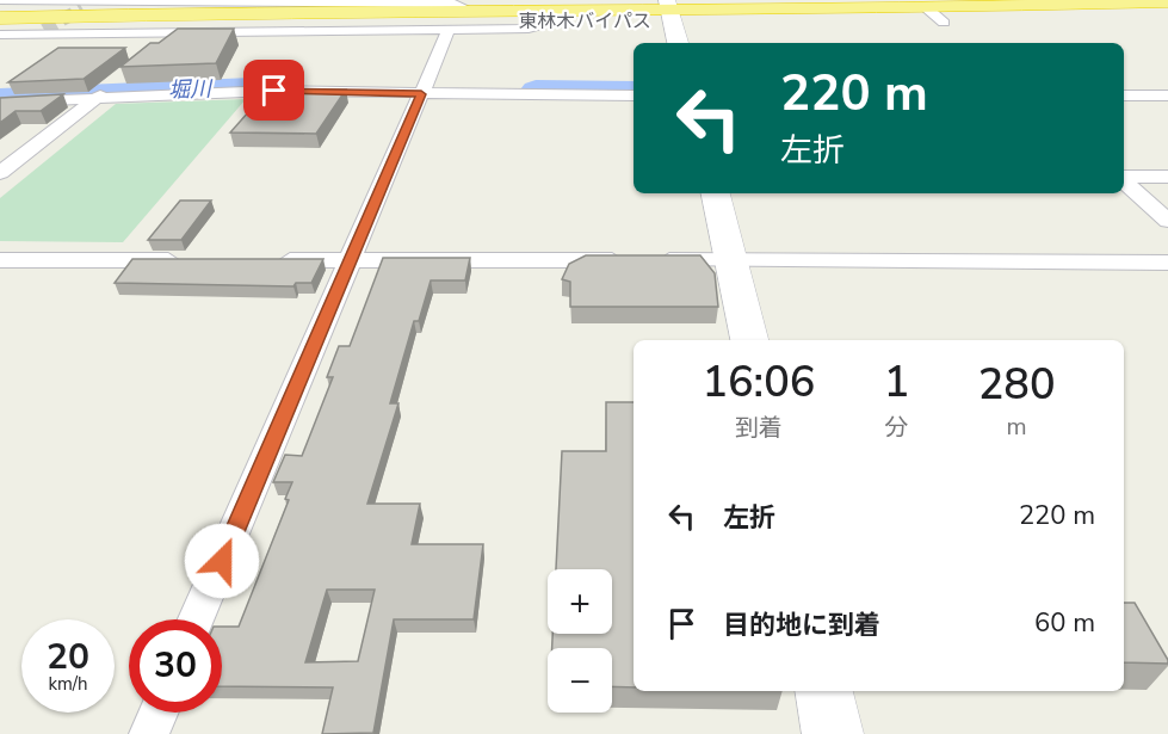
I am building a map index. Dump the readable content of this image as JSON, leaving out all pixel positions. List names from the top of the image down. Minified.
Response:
{"streets":{"highway":["東林木バイパス"]},"water":["堀川"],"page":{"turn":["220 m","左折"],"eta":["16:06","到着","1","分","280","m"],"list":[{"name":"左折","value":"220 m"},{"name":"目的地に到着","value":"60 m"}],"map_buttons":["+","−"],"speed":"20 km/h","limit":"30"}}
